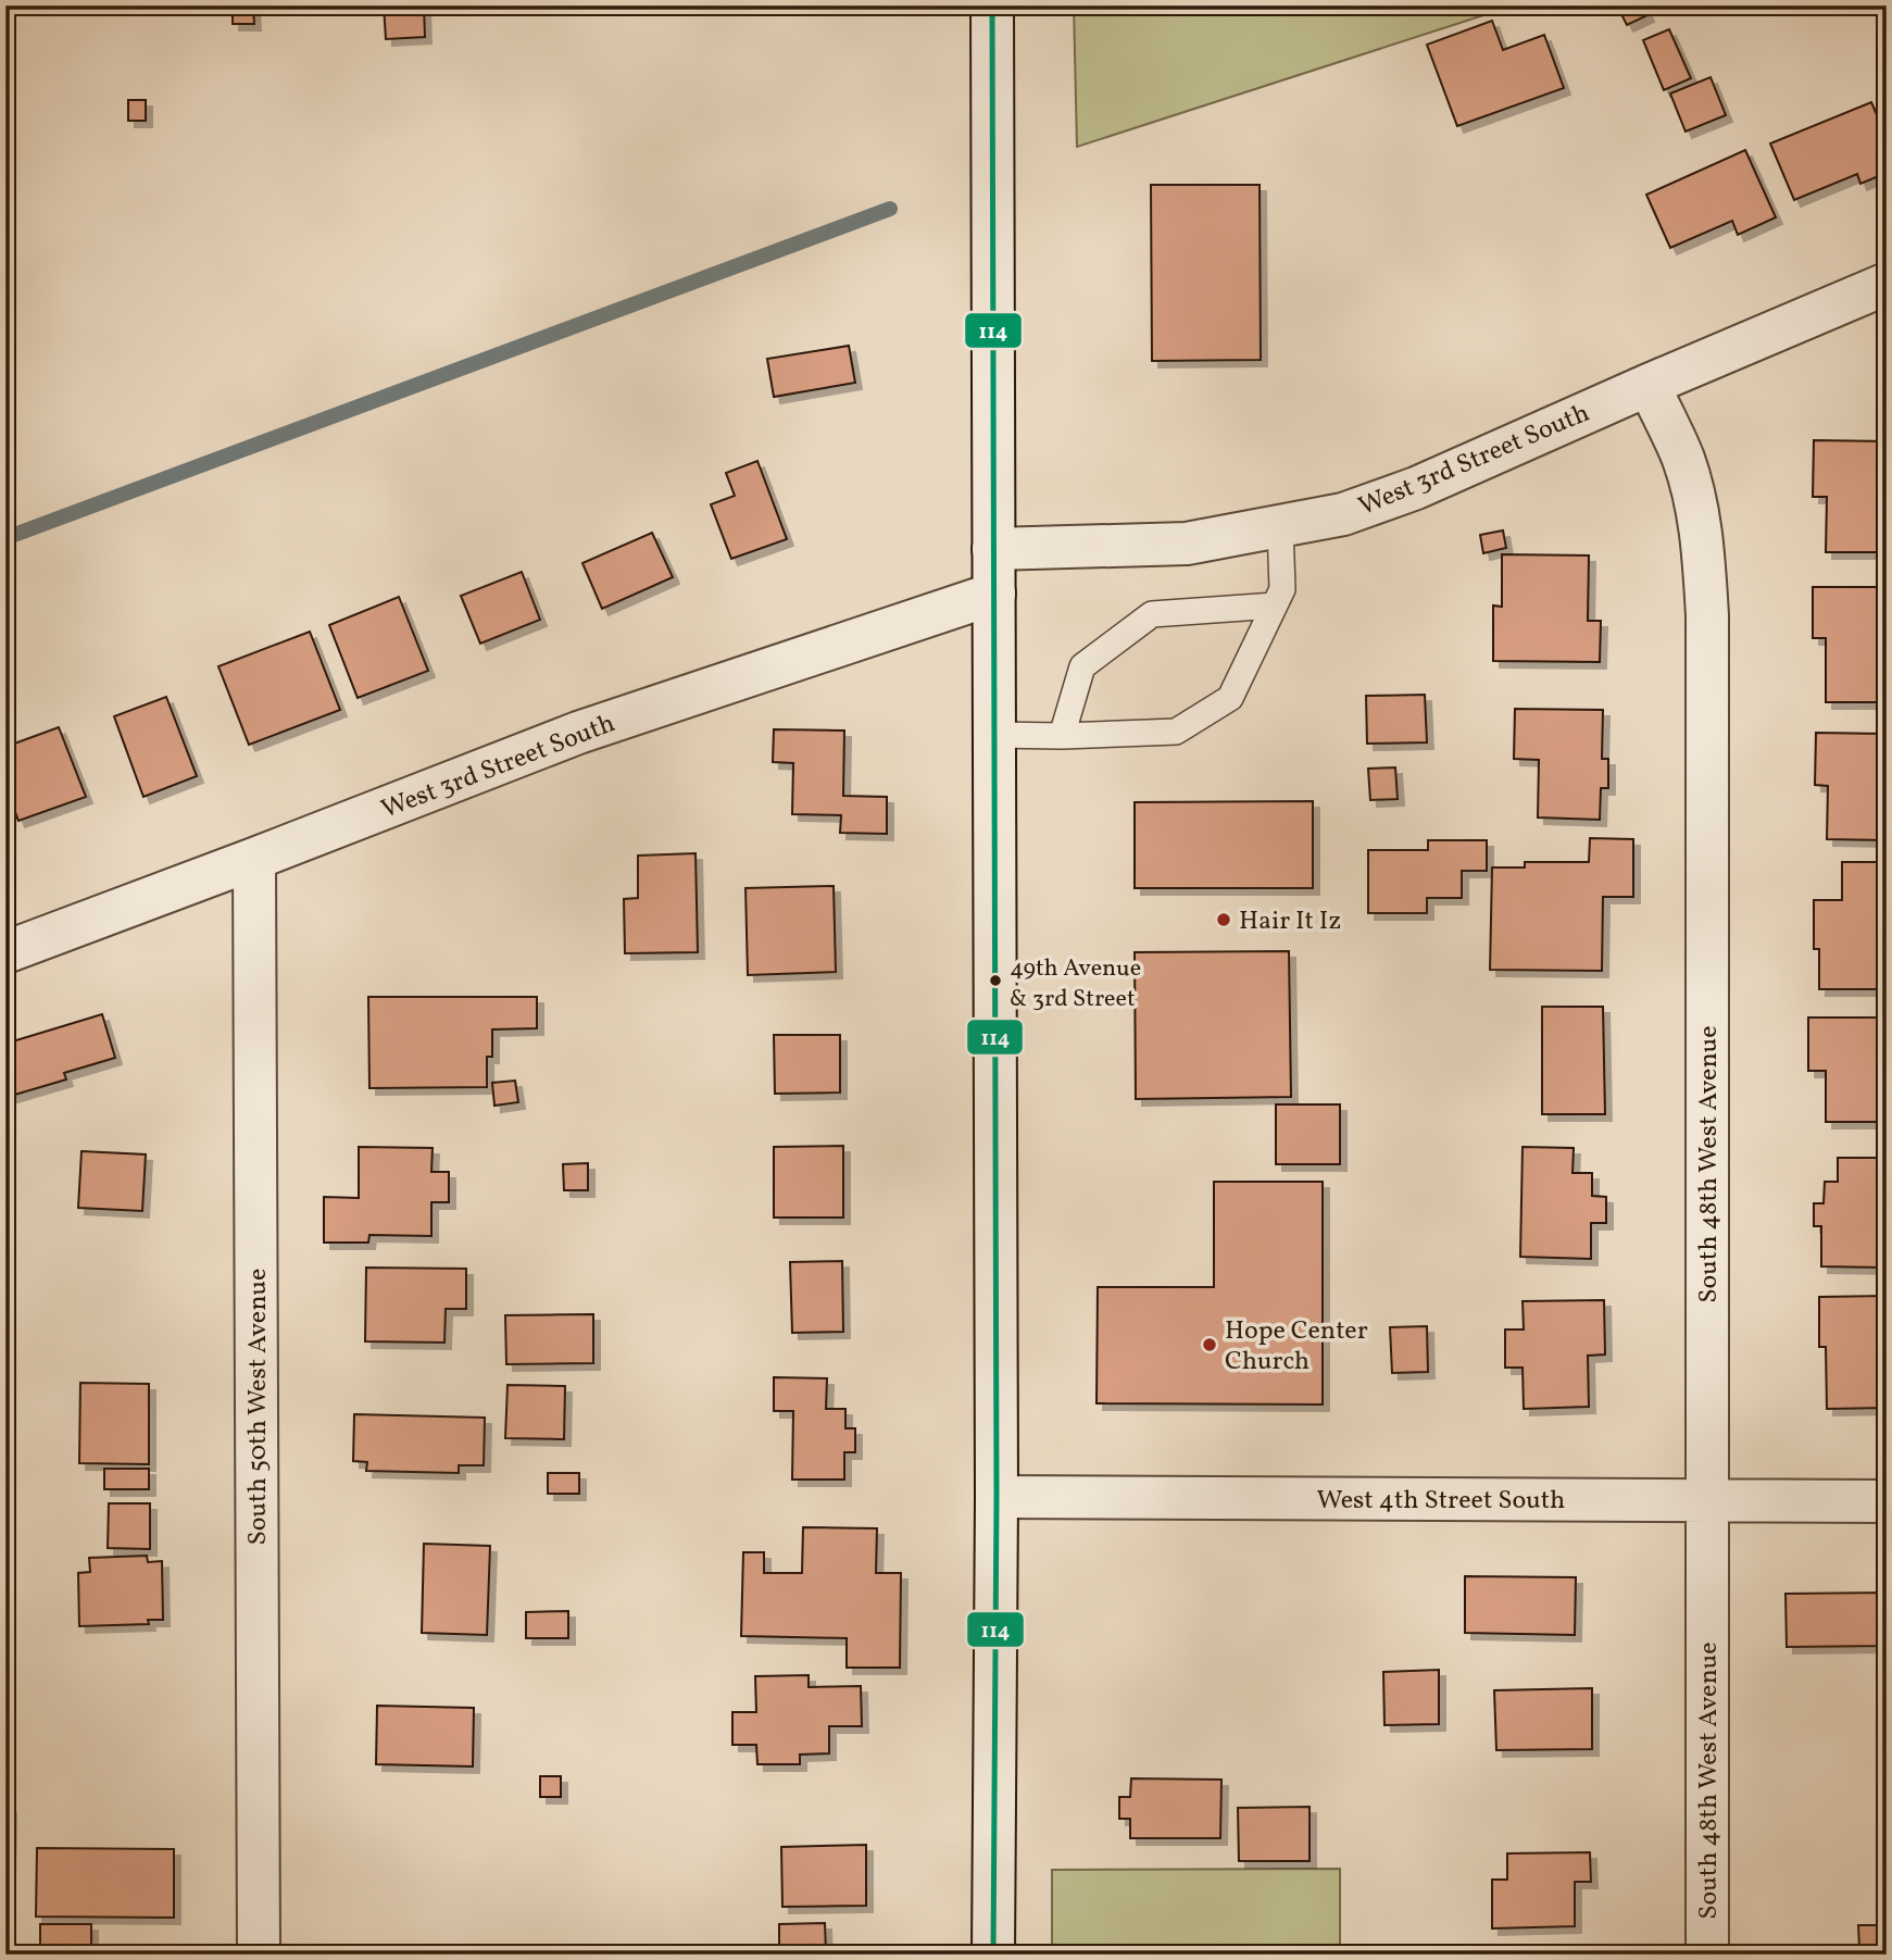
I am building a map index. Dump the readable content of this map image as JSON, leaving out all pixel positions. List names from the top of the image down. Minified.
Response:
{"streets":{"street":["West 3rd Street South","South 48th West Avenue","South 50th West Avenue","West 4th Street South"]},"crossings":[["West 3rd Street South","South 48th West Avenue"],["West 3rd Street South","South 50th West Avenue"],["South 48th West Avenue","West 4th Street South"]],"places":["Hair It Iz","49th Avenue & 3rd Street","Hope Center Church"],"lines":["transit line 114"]}
